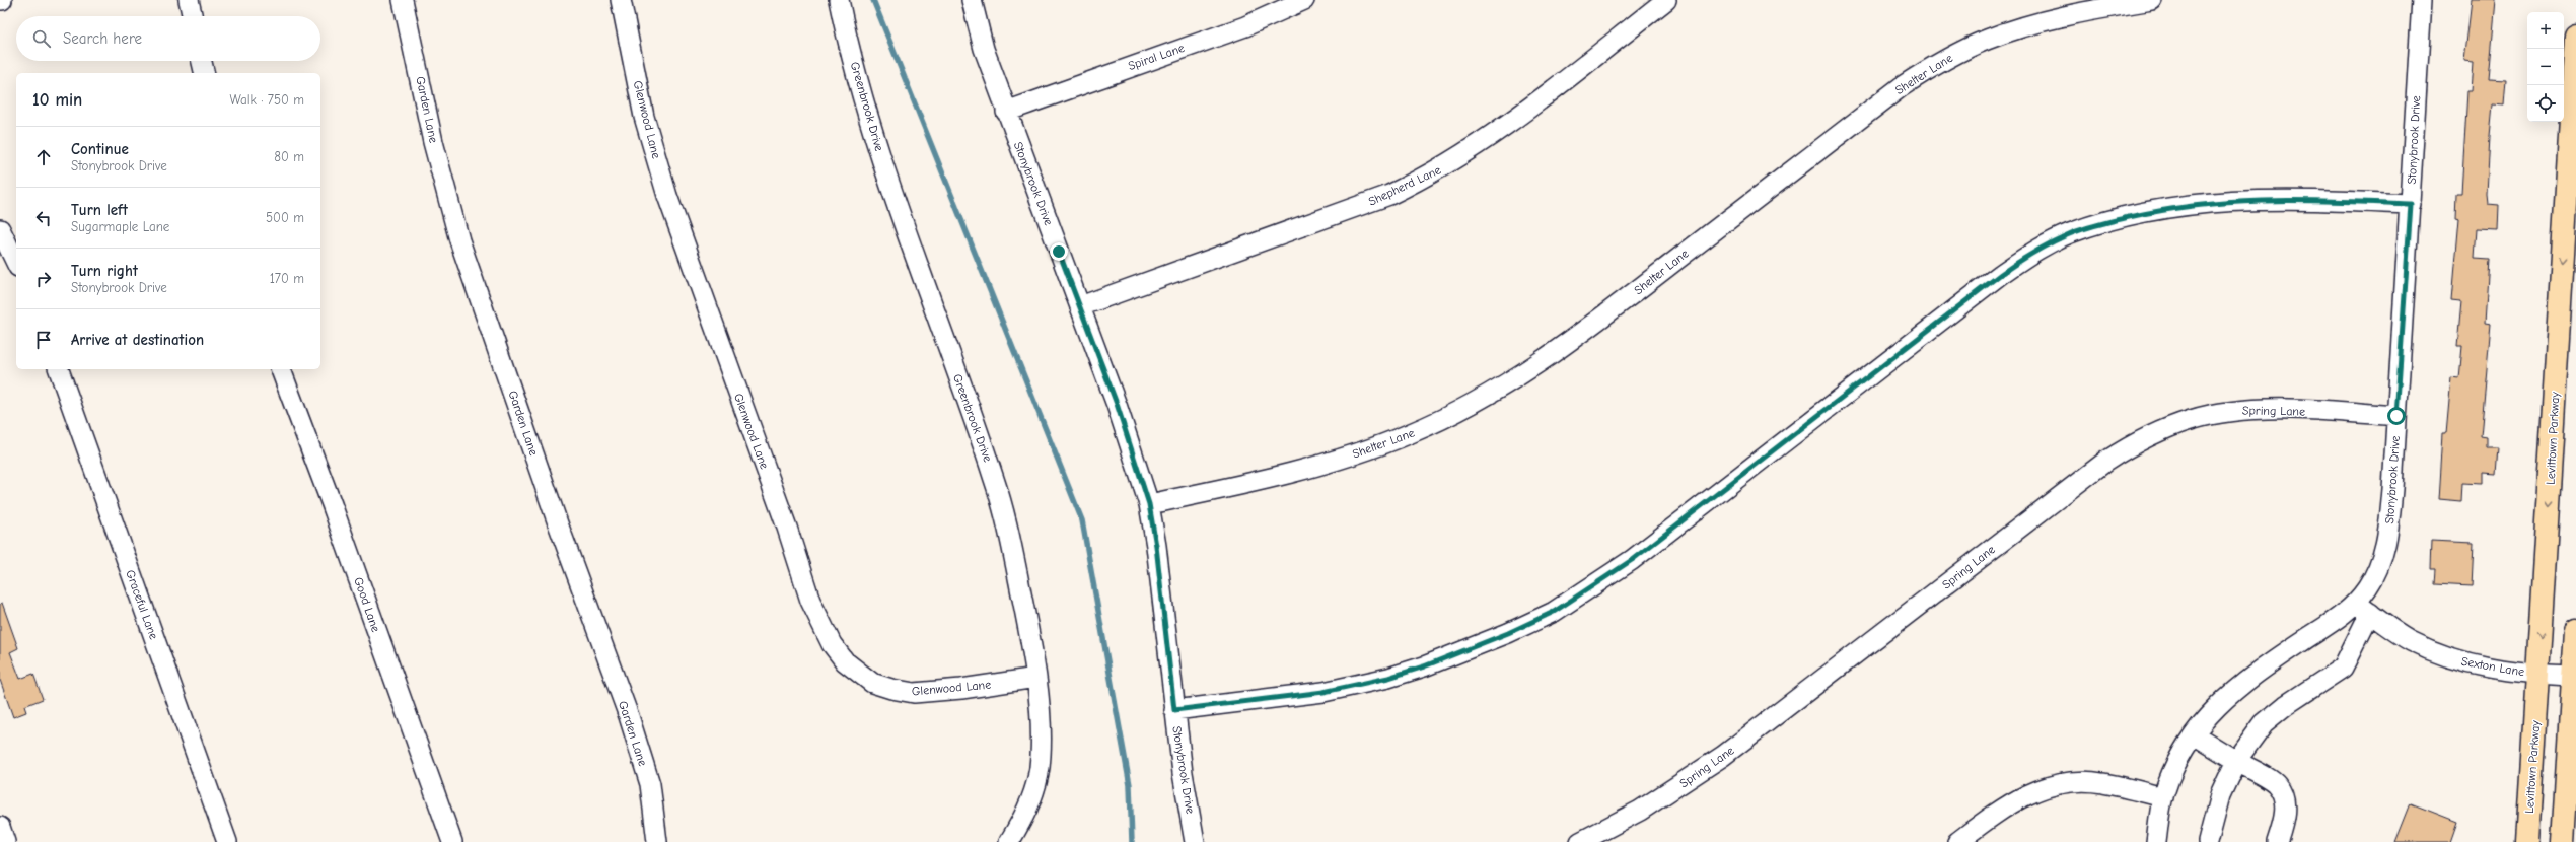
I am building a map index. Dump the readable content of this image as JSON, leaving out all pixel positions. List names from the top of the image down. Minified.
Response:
{"streets":{"main road":["Levittown Parkway"],"street":["Spiral Lane","Shelter Lane","Greenbrook Drive","Garden Lane","Glenwood Lane","Stonybrook Drive","Shepherd Lane","Spring Lane","Graceful Lane","Good Lane","Sexton Lane"]},"crossings":[["Spiral Lane","Stonybrook Drive"],["Shelter Lane","Stonybrook Drive"],["Greenbrook Drive","Glenwood Lane"],["Stonybrook Drive","Shepherd Lane"],["Stonybrook Drive","Spring Lane"],["Stonybrook Drive","Sexton Lane"],["Levittown Parkway","Sexton Lane"]],"one_way":["Levittown Parkway"],"page":{"map_buttons":["+","−"],"search":"Search here","heading":["10 min","Walk · 750 m"],"list":[["Continue","Stonybrook Drive","80 m"],["Turn left","Sugarmaple Lane","500 m"],["Turn right","Stonybrook Drive","170 m"],"Arrive at destination"]}}
